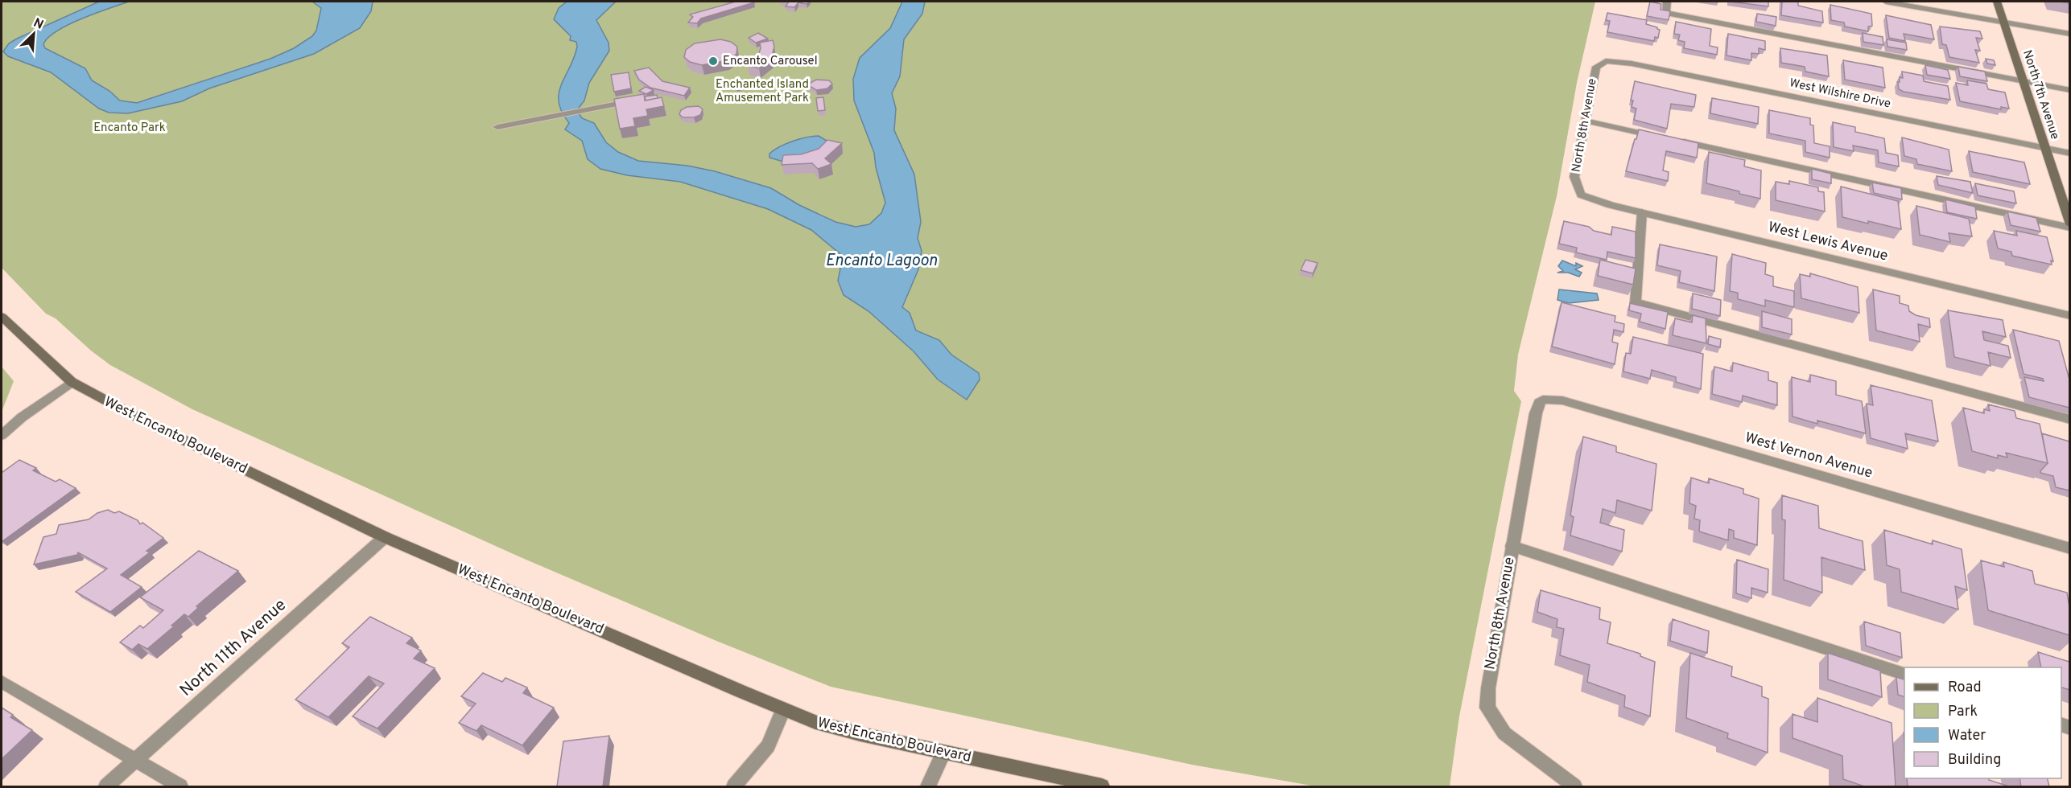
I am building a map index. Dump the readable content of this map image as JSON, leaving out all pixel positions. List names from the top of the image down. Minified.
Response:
{"streets":{"street":["West Wilshire Drive","North 7th Avenue","North 8th Avenue","West Lewis Avenue","West Encanto Boulevard","West Vernon Avenue","North 11th Avenue"]},"crossings":[["West Wilshire Drive","North 7th Avenue"],["West Wilshire Drive","North 8th Avenue"],["North 8th Avenue","West Lewis Avenue"],["North 8th Avenue","West Vernon Avenue"],["West Encanto Boulevard","North 11th Avenue"]],"water":["Encanto Lagoon"],"parks":["Enchanted Island Amusement Park","Encanto Park"],"places":["Encanto Carousel"],"legend":["Road","Park","Water","Building"],"north":"top right"}
